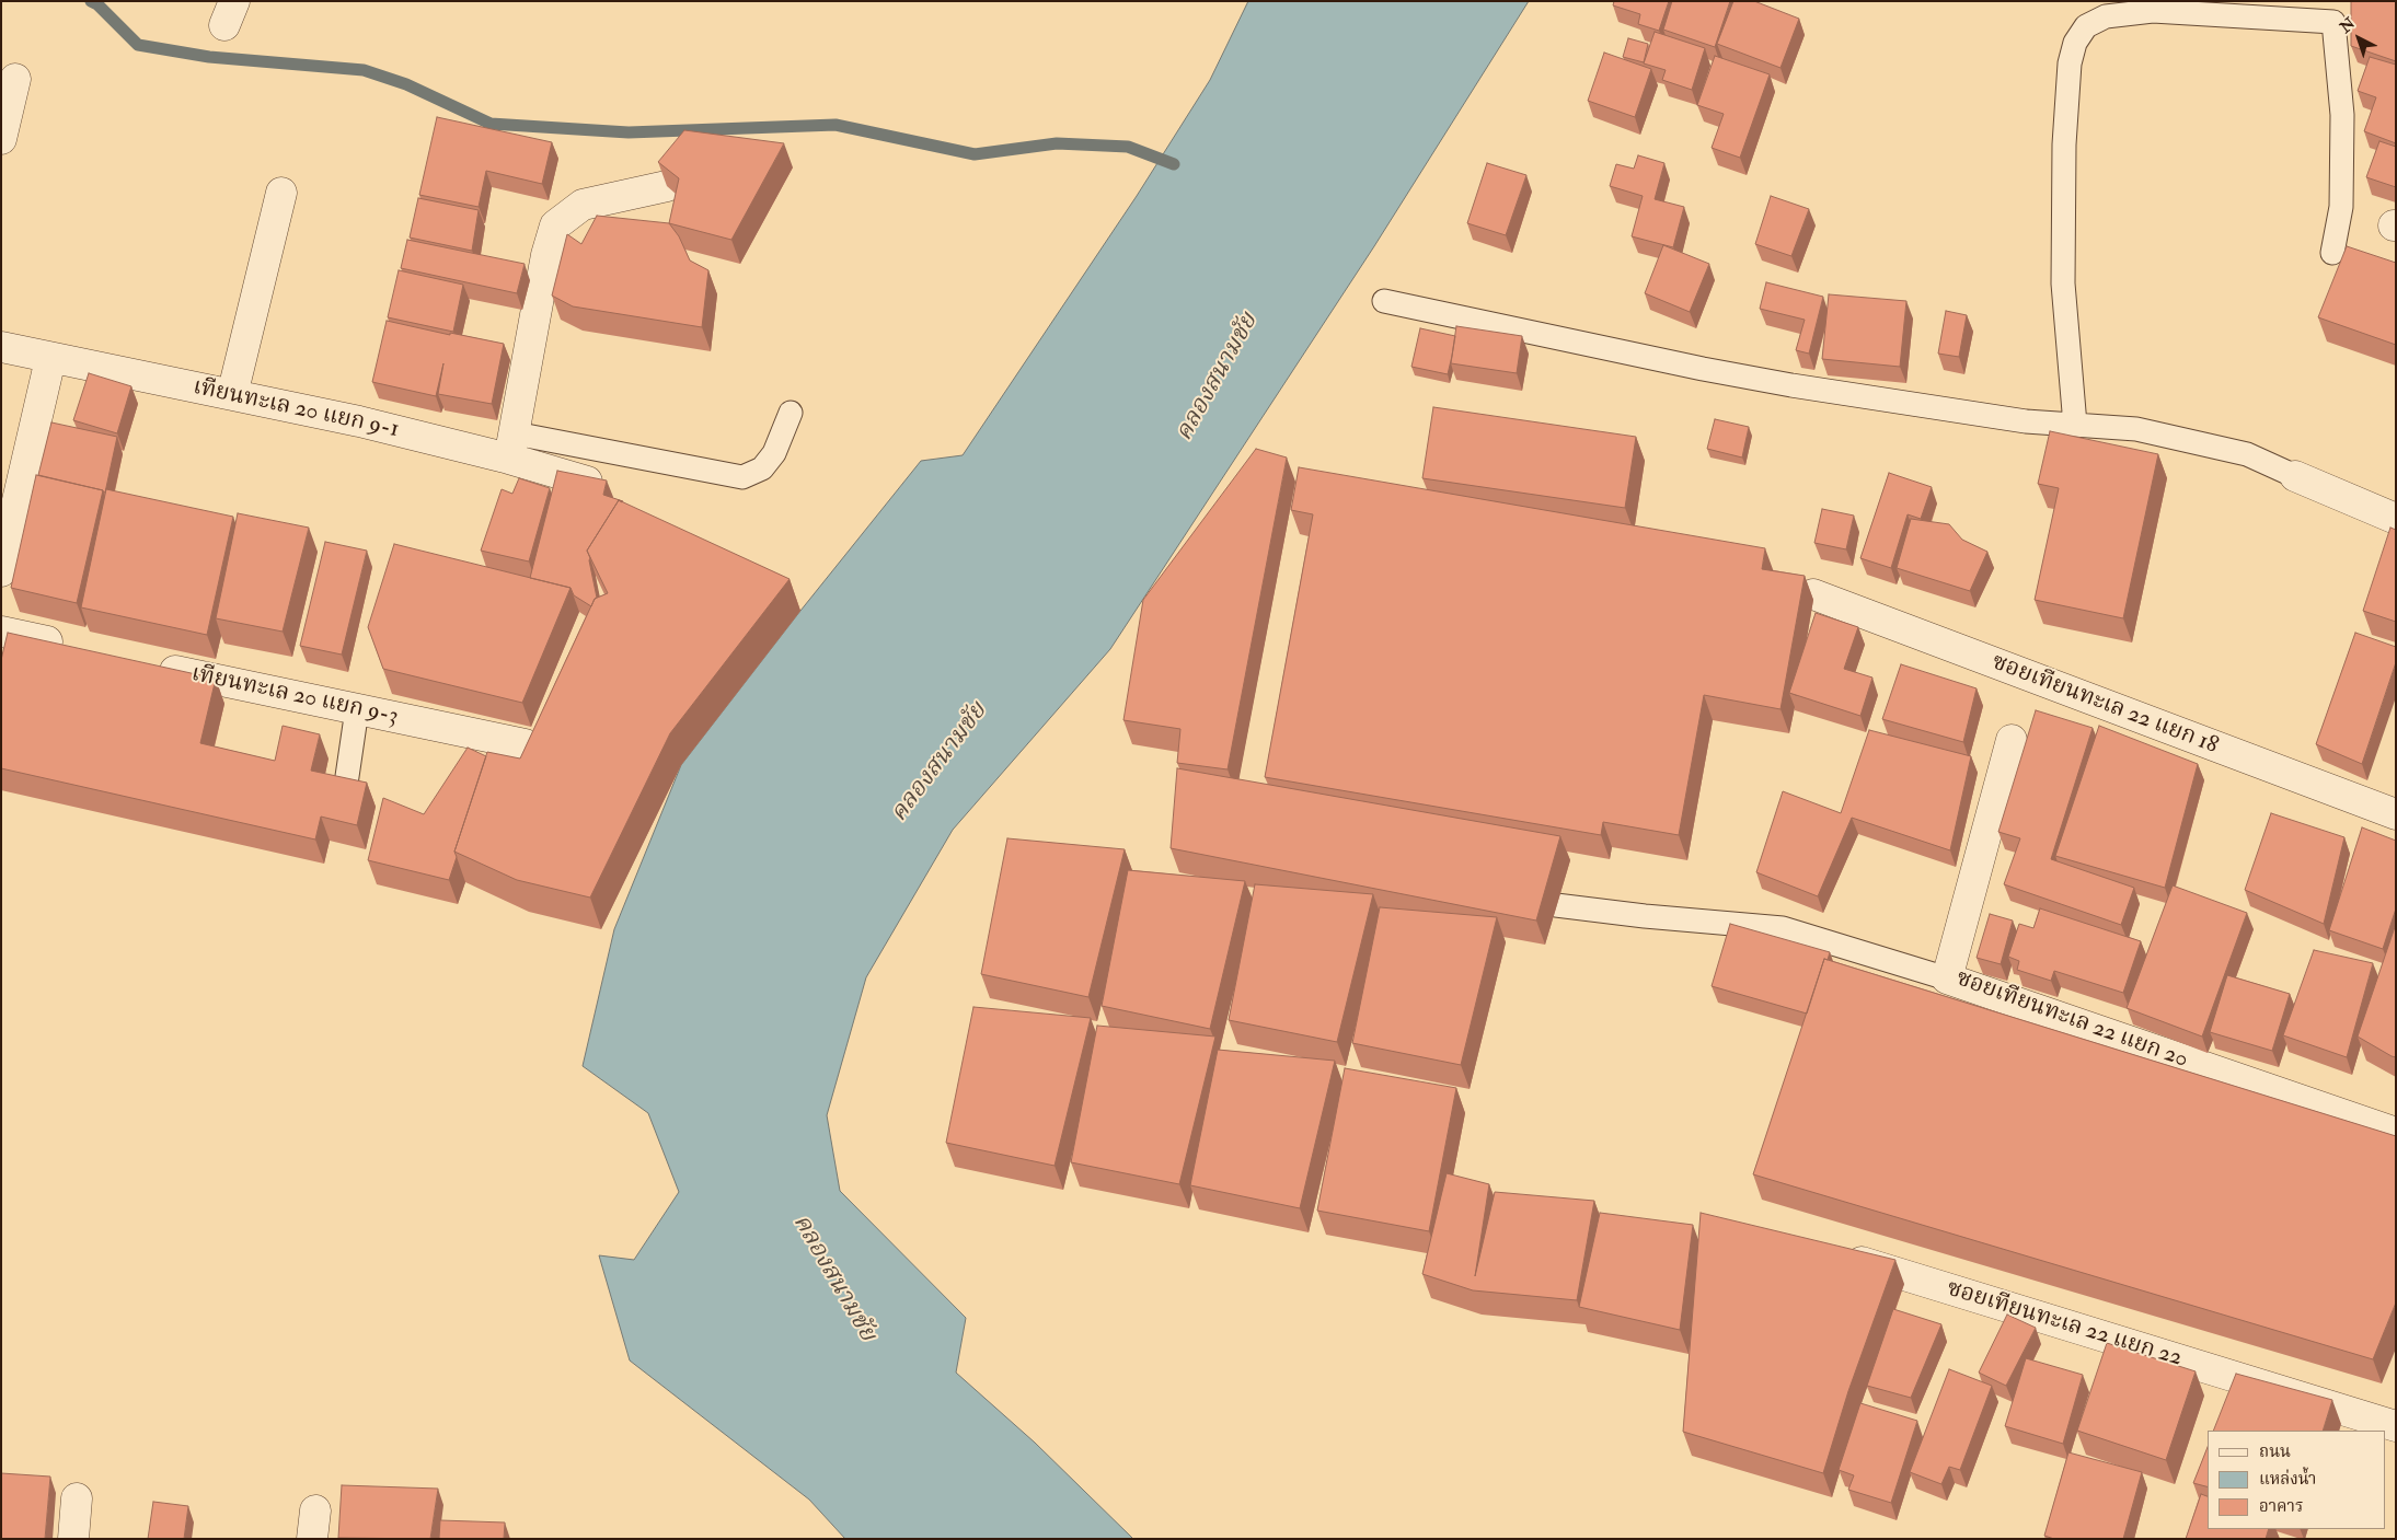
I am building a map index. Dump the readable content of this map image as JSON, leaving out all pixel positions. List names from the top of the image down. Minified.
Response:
{"streets":{"street":["เทียนทะเล 20 แยก 9-1","เทียนทะเล 20 แยก 9-3","ซอยเทียนทะเล 22 แยก 18","ซอยเทียนทะเล 22 แยก 20","ซอยเทียนทะเล 22 แยก 22"]},"water":["คลองสนามชัย"],"legend":["ถนน","แหล่งน้ำ","อาคาร"],"north":"top left"}
